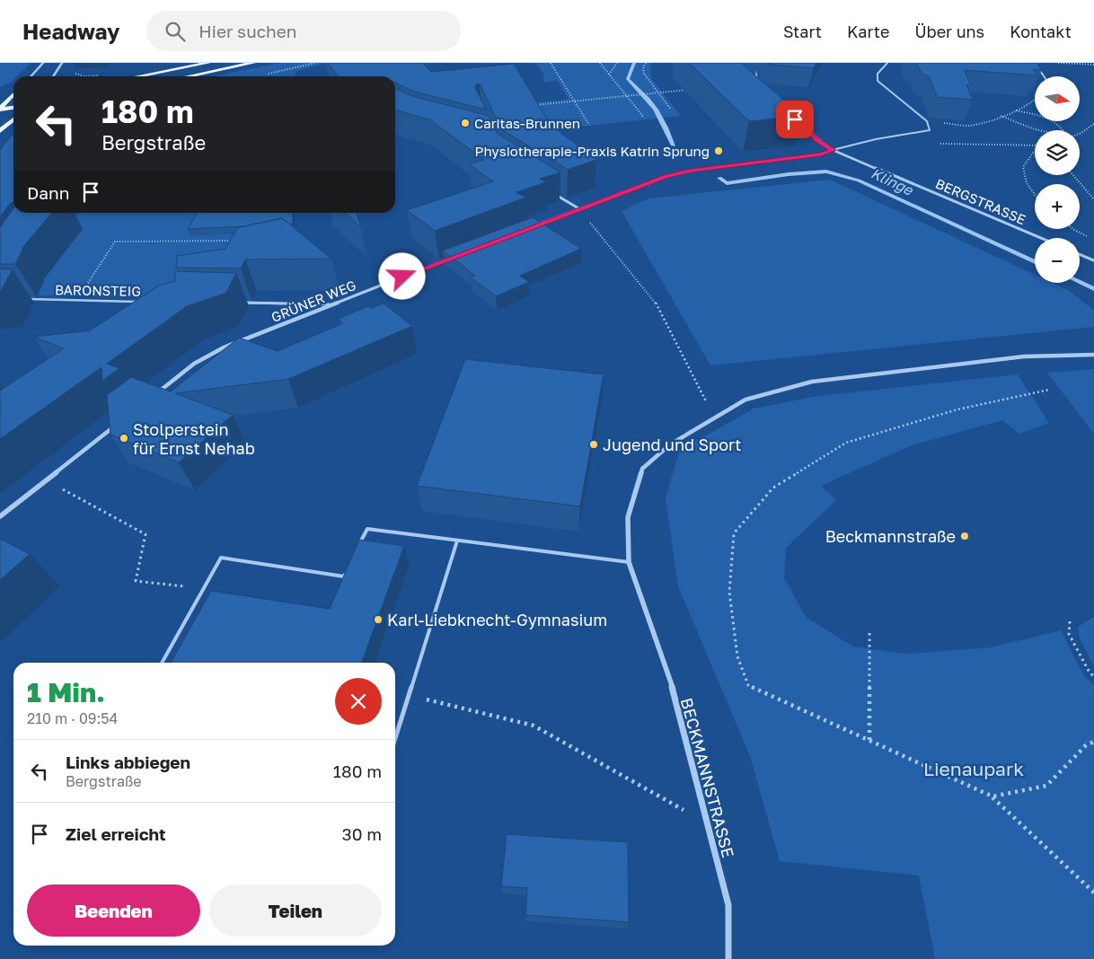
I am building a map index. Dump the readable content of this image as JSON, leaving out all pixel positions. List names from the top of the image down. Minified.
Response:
{"streets":{"street":["BERGSTRASSE","GRÜNER WEG","BECKMANNSTRASSE"],"lane":["BARONSTEIG"]},"water":["Klinge"],"parks":["Lienaupark"],"places":["Caritas-Brunnen","Physiotherapie-Praxis Katrin Sprung","Stolperstein für Ernst Nehab","Jugend und Sport","Beckmannstraße","Karl-Liebknecht-Gymnasium"],"north":"right","page":{"header":"Headway","search":"Hier suchen","nav":["Start","Karte","Über uns","Kontakt"],"map_buttons":["+","−"],"turn":["180 m","Bergstraße"],"then":"Dann","heading":["1 Min.","210 m · 09:54"],"list":[{"name":"Links abbiegen","note":"Bergstraße","value":"180 m"},{"name":"Ziel erreicht","value":"30 m"}],"buttons":["Beenden","Teilen"]}}
